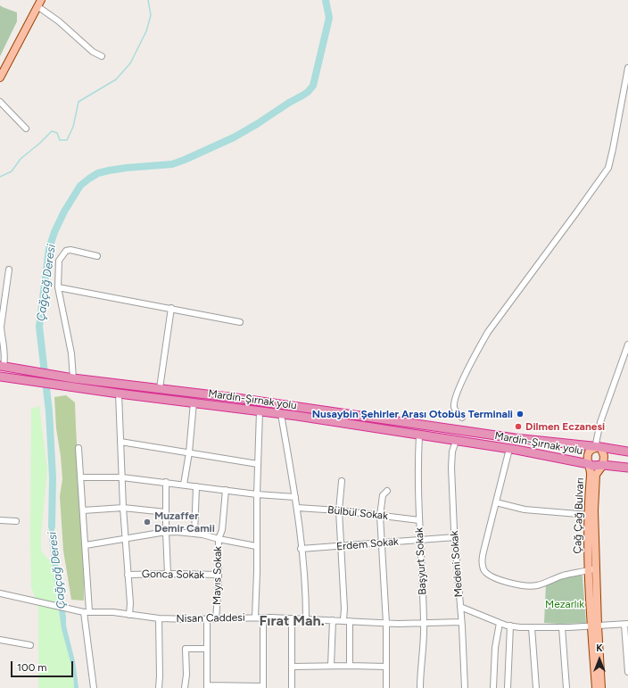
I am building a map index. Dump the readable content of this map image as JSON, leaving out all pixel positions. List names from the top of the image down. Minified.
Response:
{"streets":{"highway":["Mardin-Şırnak yolu"],"main road":["Çağ Çağ Bulvarı"],"street":["Bülbül Sokak","Erdem Sokak","Başyurt Sokak","Medeni Sokak","Gonca Sokak","Mayıs Sokak","Nisan Caddesi"]},"crossings":[["Mardin-Şırnak yolu","Çağ Çağ Bulvarı"],["Mardin-Şırnak yolu","Başyurt Sokak"],["Mardin-Şırnak yolu","Medeni Sokak"],["Bülbül Sokak","Başyurt Sokak"],["Erdem Sokak","Başyurt Sokak"],["Erdem Sokak","Medeni Sokak"],["Başyurt Sokak","Nisan Caddesi"],["Medeni Sokak","Nisan Caddesi"],["Gonca Sokak","Mayıs Sokak"],["Mayıs Sokak","Nisan Caddesi"]],"districts":["Fırat Mah."],"water":["Çağçağ Deresi"],"parks":["Mezarlık"],"places":["Nusaybin Şehirler Arası Otobüs Terminali","Dilmen Eczanesi","Muzaffer Demir Camii"],"scale_bar":"100 m","north":"top"}
